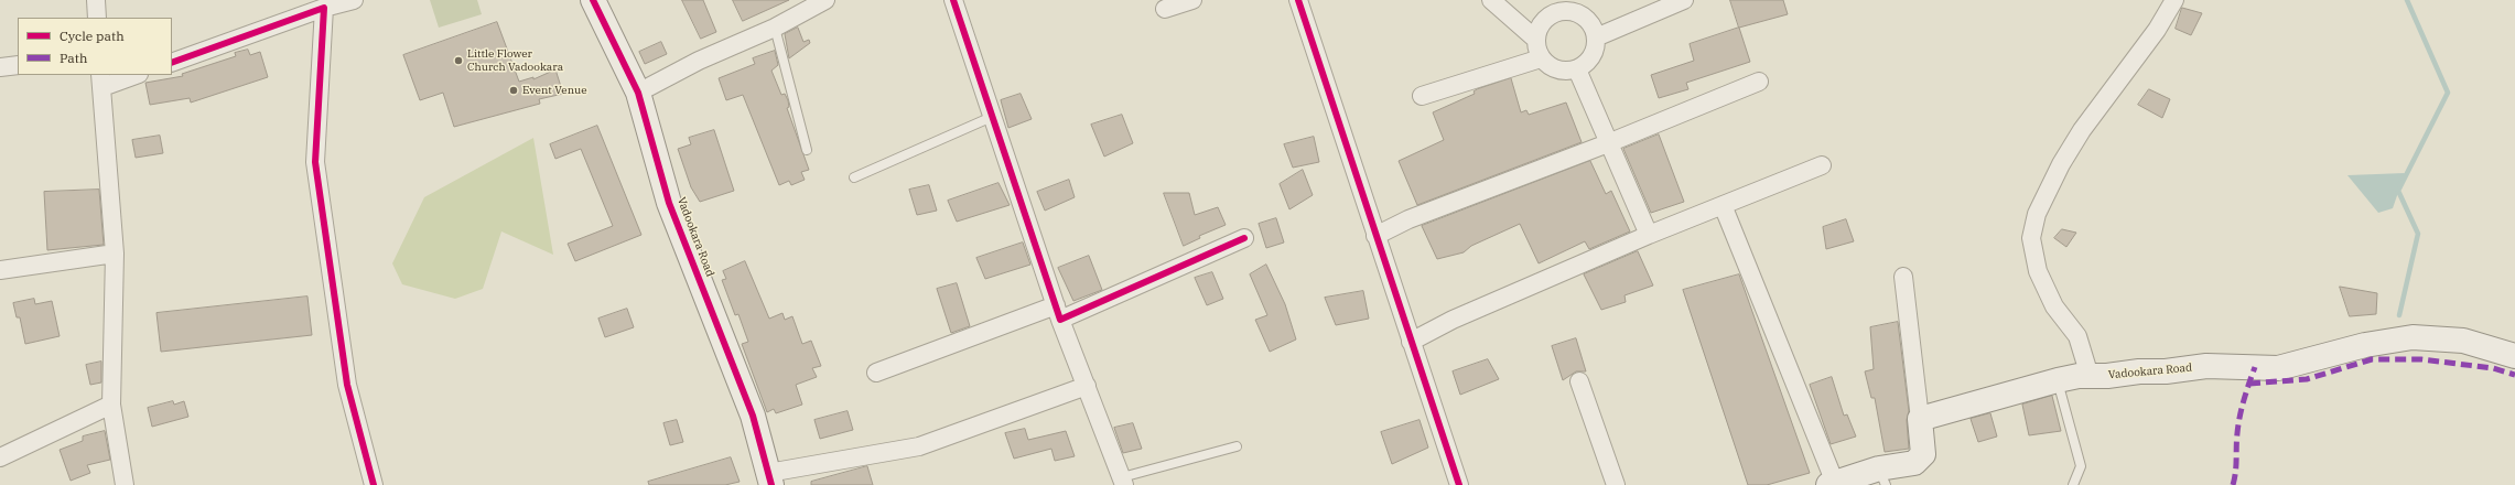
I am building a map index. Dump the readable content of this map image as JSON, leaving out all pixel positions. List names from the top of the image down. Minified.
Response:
{"streets":{"main road":["Vadookara Road"]},"places":["Little Flower Church Vadookara","Event Venue"],"legend":["Cycle path","Path"]}
